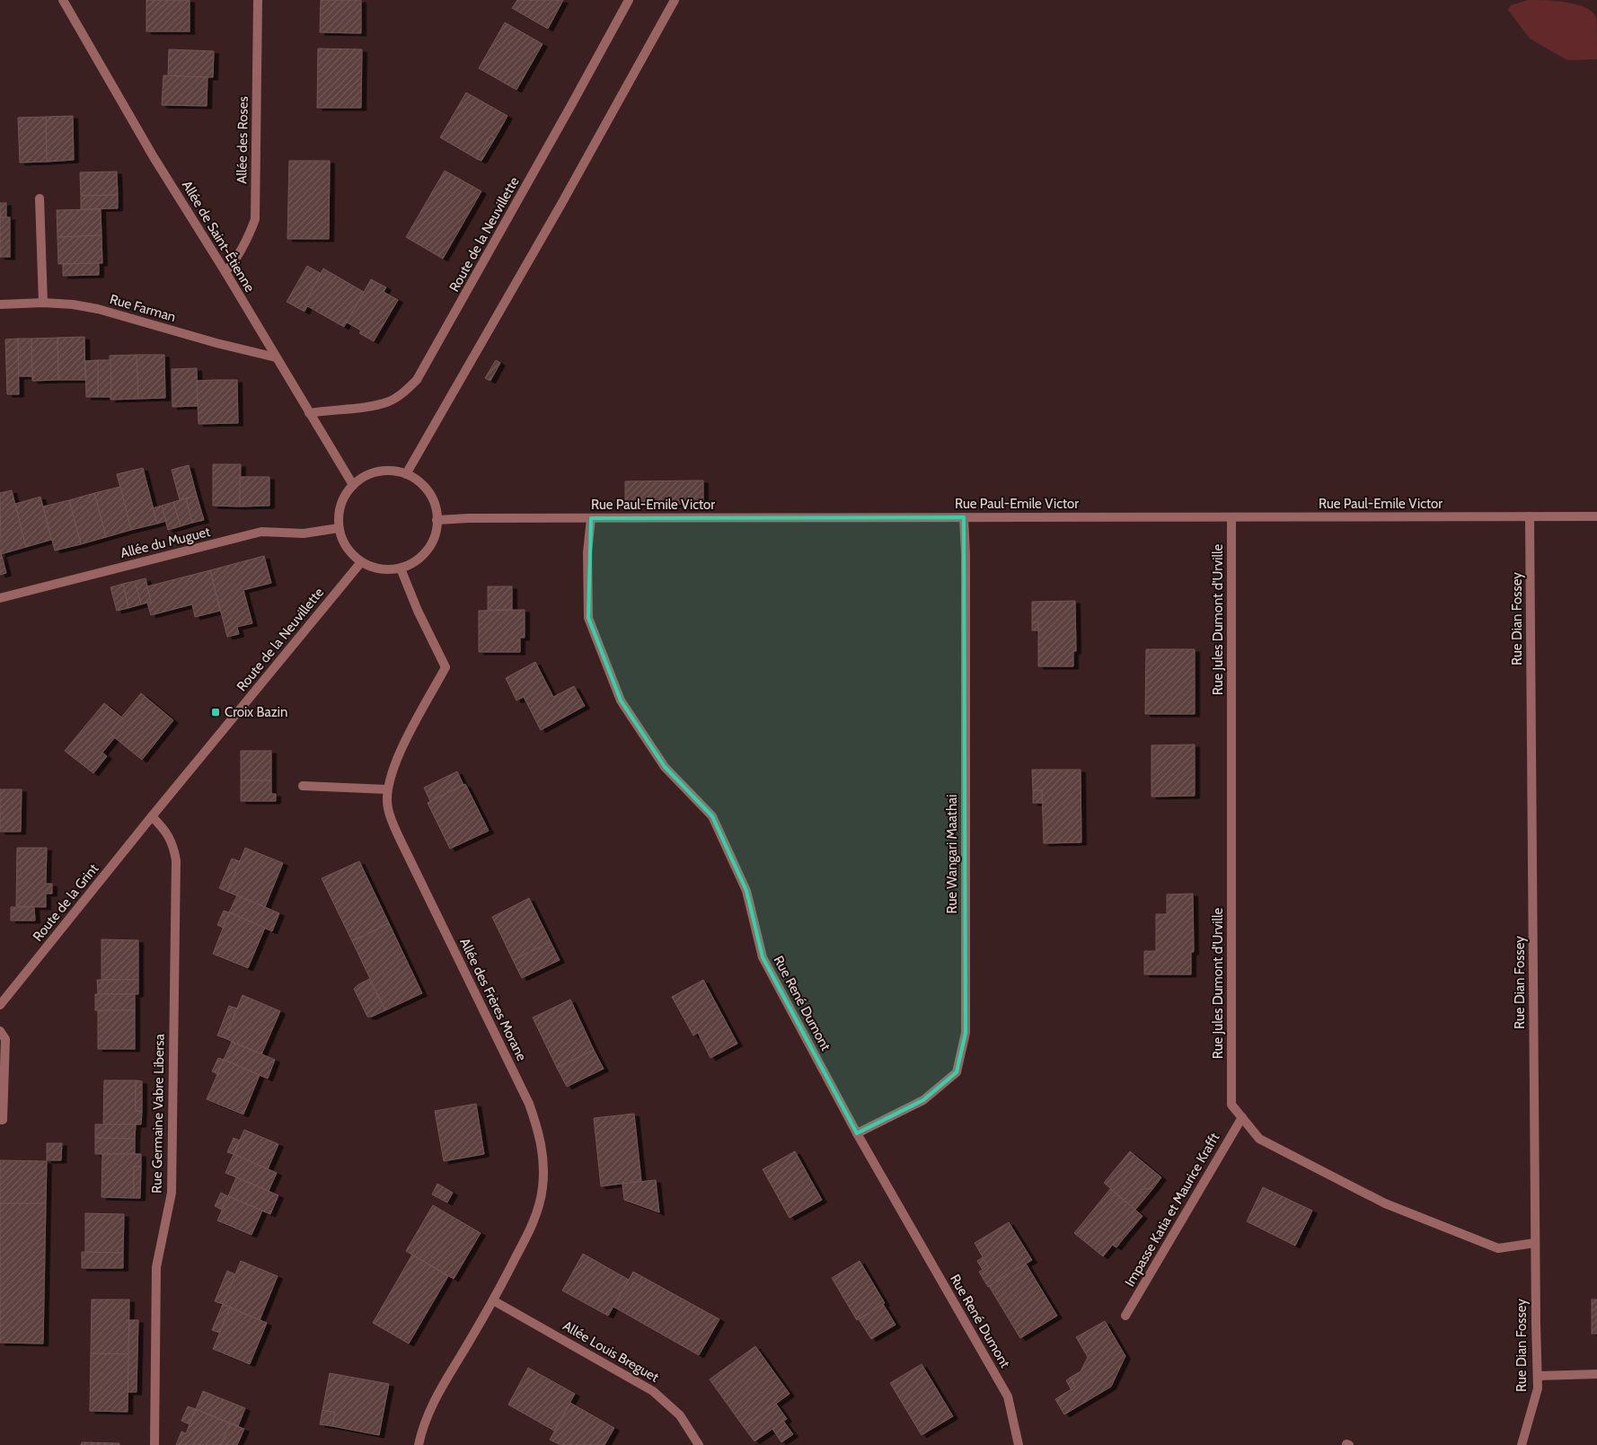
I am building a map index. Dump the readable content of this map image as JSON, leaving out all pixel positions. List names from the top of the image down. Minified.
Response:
{"streets":{"street":["Allée des Roses","Route de la Neuvillette","Allée de Saint-Étienne","Rue Farman","Rue Paul-Emile Victor","Allée du Muguet","Rue Dian Fossey","Rue Jules Dumont d'Urville","Rue Wangari Maathai","Route de la Grint","Allée des Frères Morane","Rue René Dumont","Rue Germaine Vabre Libersa","Impasse Katia et Maurice Krafft","Allée Louis Breguet"]},"crossings":[["Allée des Roses","Allée de Saint-Étienne"],["Route de la Neuvillette","Allée de Saint-Étienne"],["Route de la Neuvillette","Rue Paul-Emile Victor"],["Route de la Neuvillette","Allée du Muguet"],["Route de la Neuvillette","Route de la Grint"],["Route de la Neuvillette","Allée des Frères Morane"],["Route de la Neuvillette","Rue Germaine Vabre Libersa"],["Allée de Saint-Étienne","Rue Farman"],["Allée de Saint-Étienne","Rue Paul-Emile Victor"],["Allée de Saint-Étienne","Allée du Muguet"],["Allée de Saint-Étienne","Allée des Frères Morane"],["Rue Paul-Emile Victor","Allée du Muguet"],["Rue Paul-Emile Victor","Rue Dian Fossey"],["Rue Paul-Emile Victor","Rue Jules Dumont d'Urville"],["Rue Paul-Emile Victor","Rue Wangari Maathai"],["Rue Paul-Emile Victor","Allée des Frères Morane"],["Rue Paul-Emile Victor","Rue René Dumont"],["Allée du Muguet","Allée des Frères Morane"],["Rue Dian Fossey","Rue Jules Dumont d'Urville"],["Rue Jules Dumont d'Urville","Impasse Katia et Maurice Krafft"],["Rue Wangari Maathai","Rue René Dumont"],["Route de la Grint","Rue Germaine Vabre Libersa"],["Allée des Frères Morane","Allée Louis Breguet"]],"places":{"transit":["Croix Bazin"]}}
